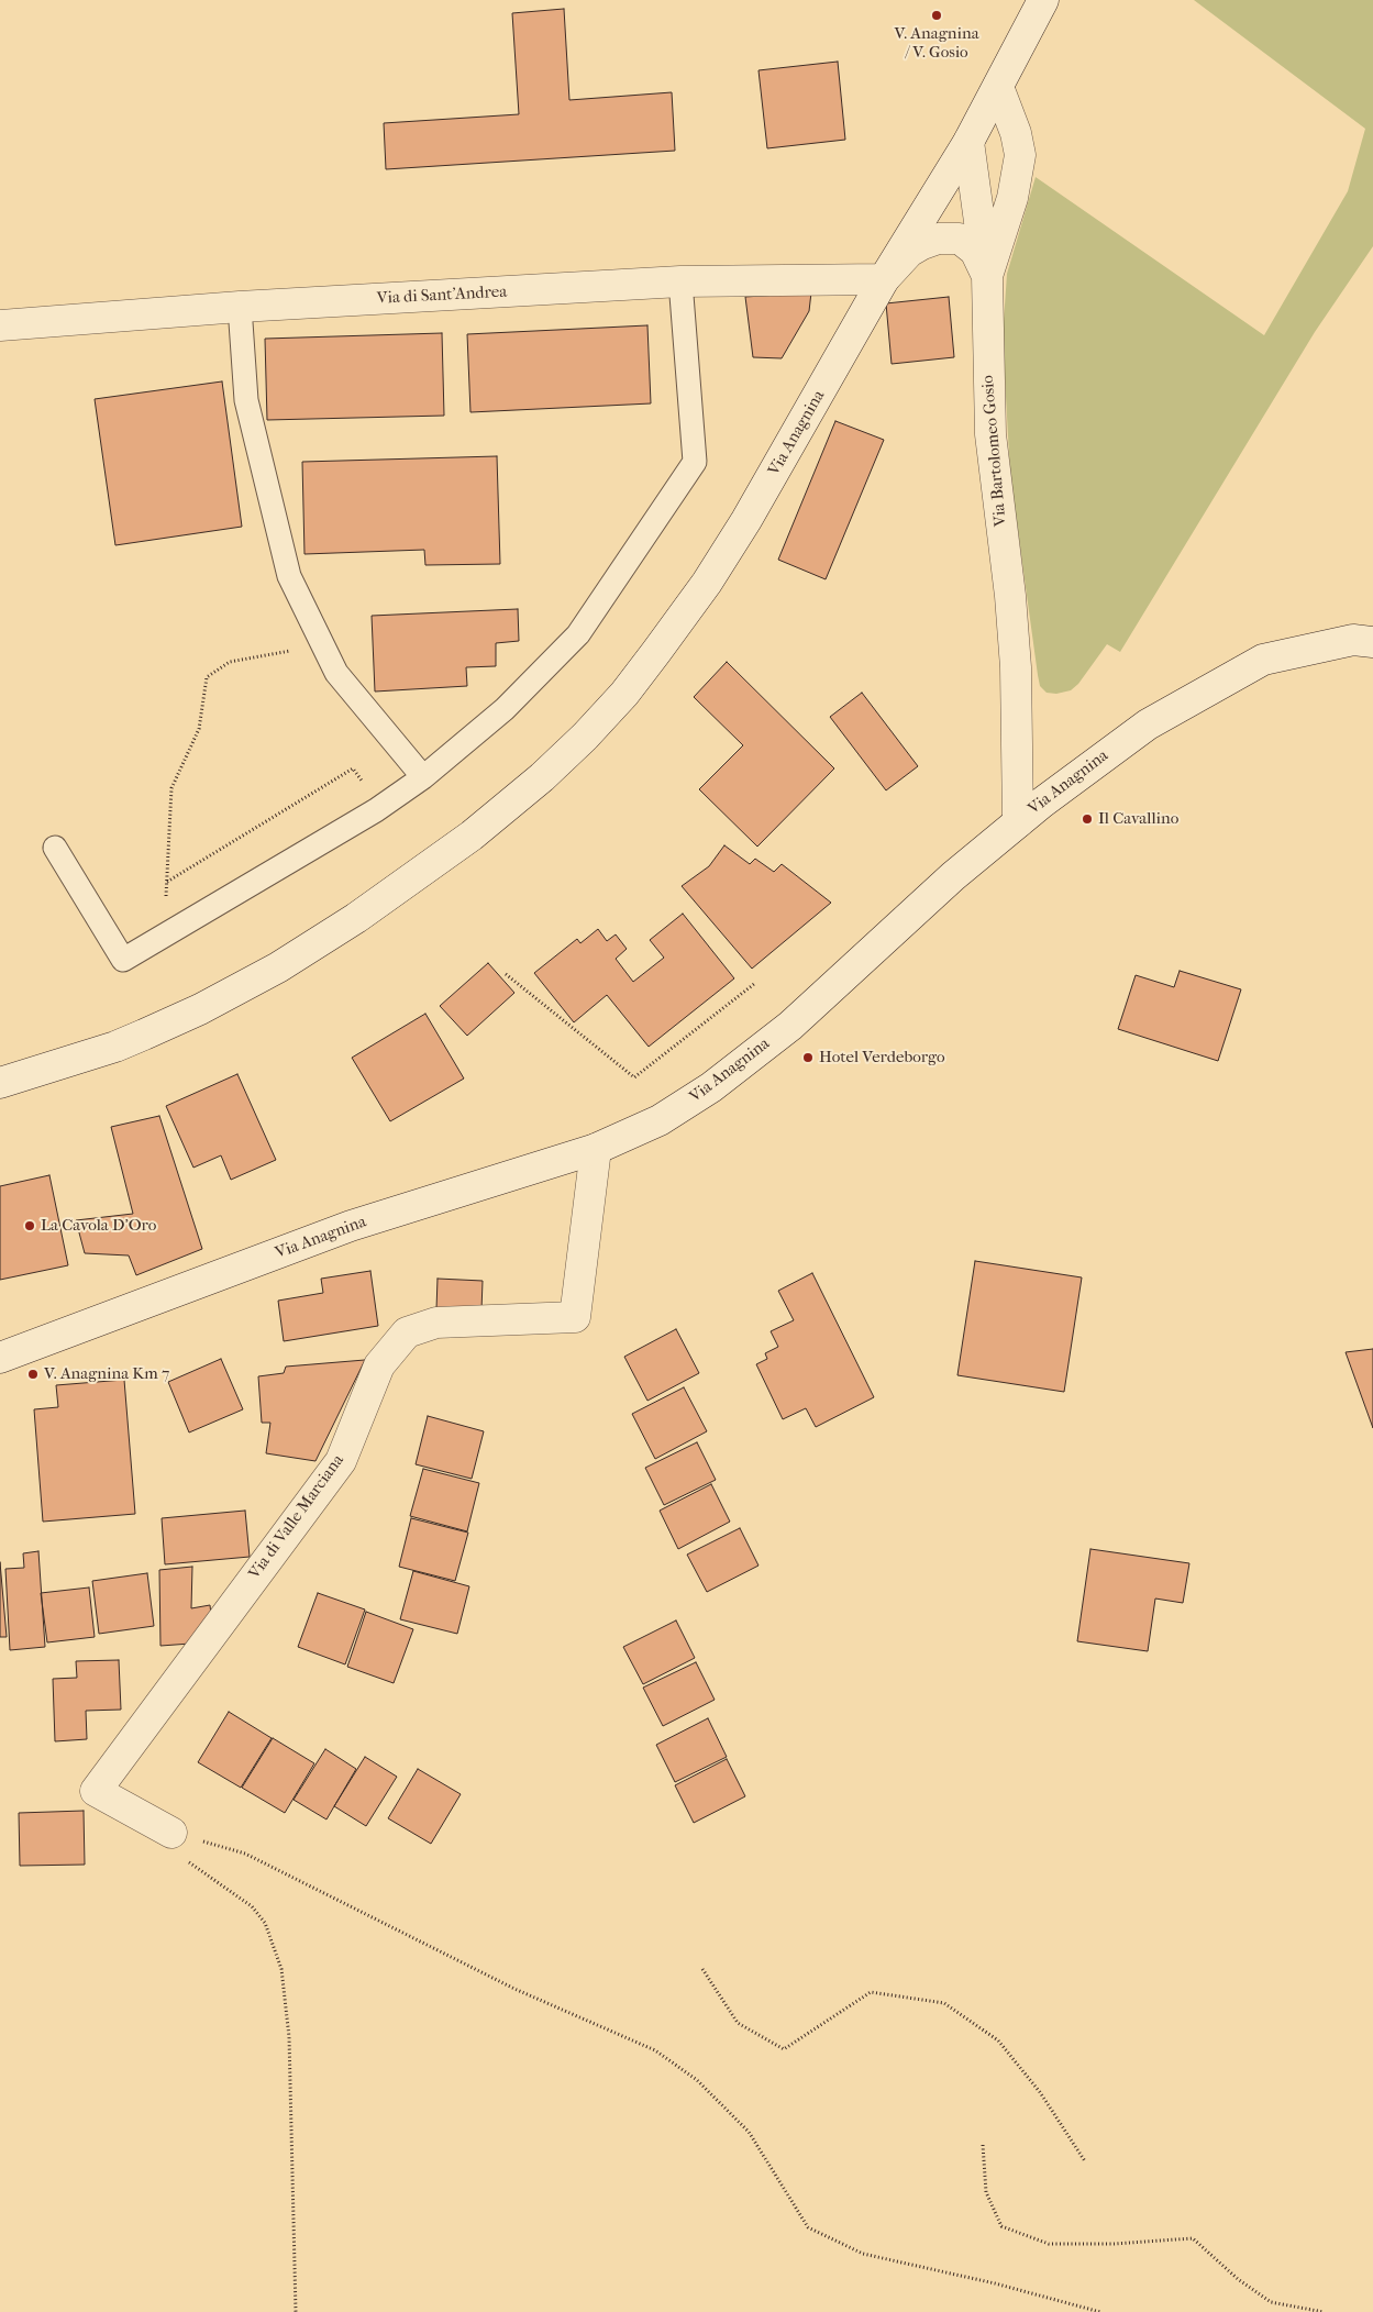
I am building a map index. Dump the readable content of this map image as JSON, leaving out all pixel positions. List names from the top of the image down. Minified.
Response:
{"streets":{"main road":["Via di Sant'Andrea","Via Anagnina","Via Bartolomeo Gosio","Via di Valle Marciana"]},"crossings":[["Via di Sant'Andrea","Via Anagnina"],["Via Anagnina","Via Bartolomeo Gosio"],["Via Anagnina","Via di Valle Marciana"]],"places":["V. Anagnina / V. Gosio","Il Cavallino","Hotel Verdeborgo","La Cavola D'Oro","V. Anagnina Km 7"]}
